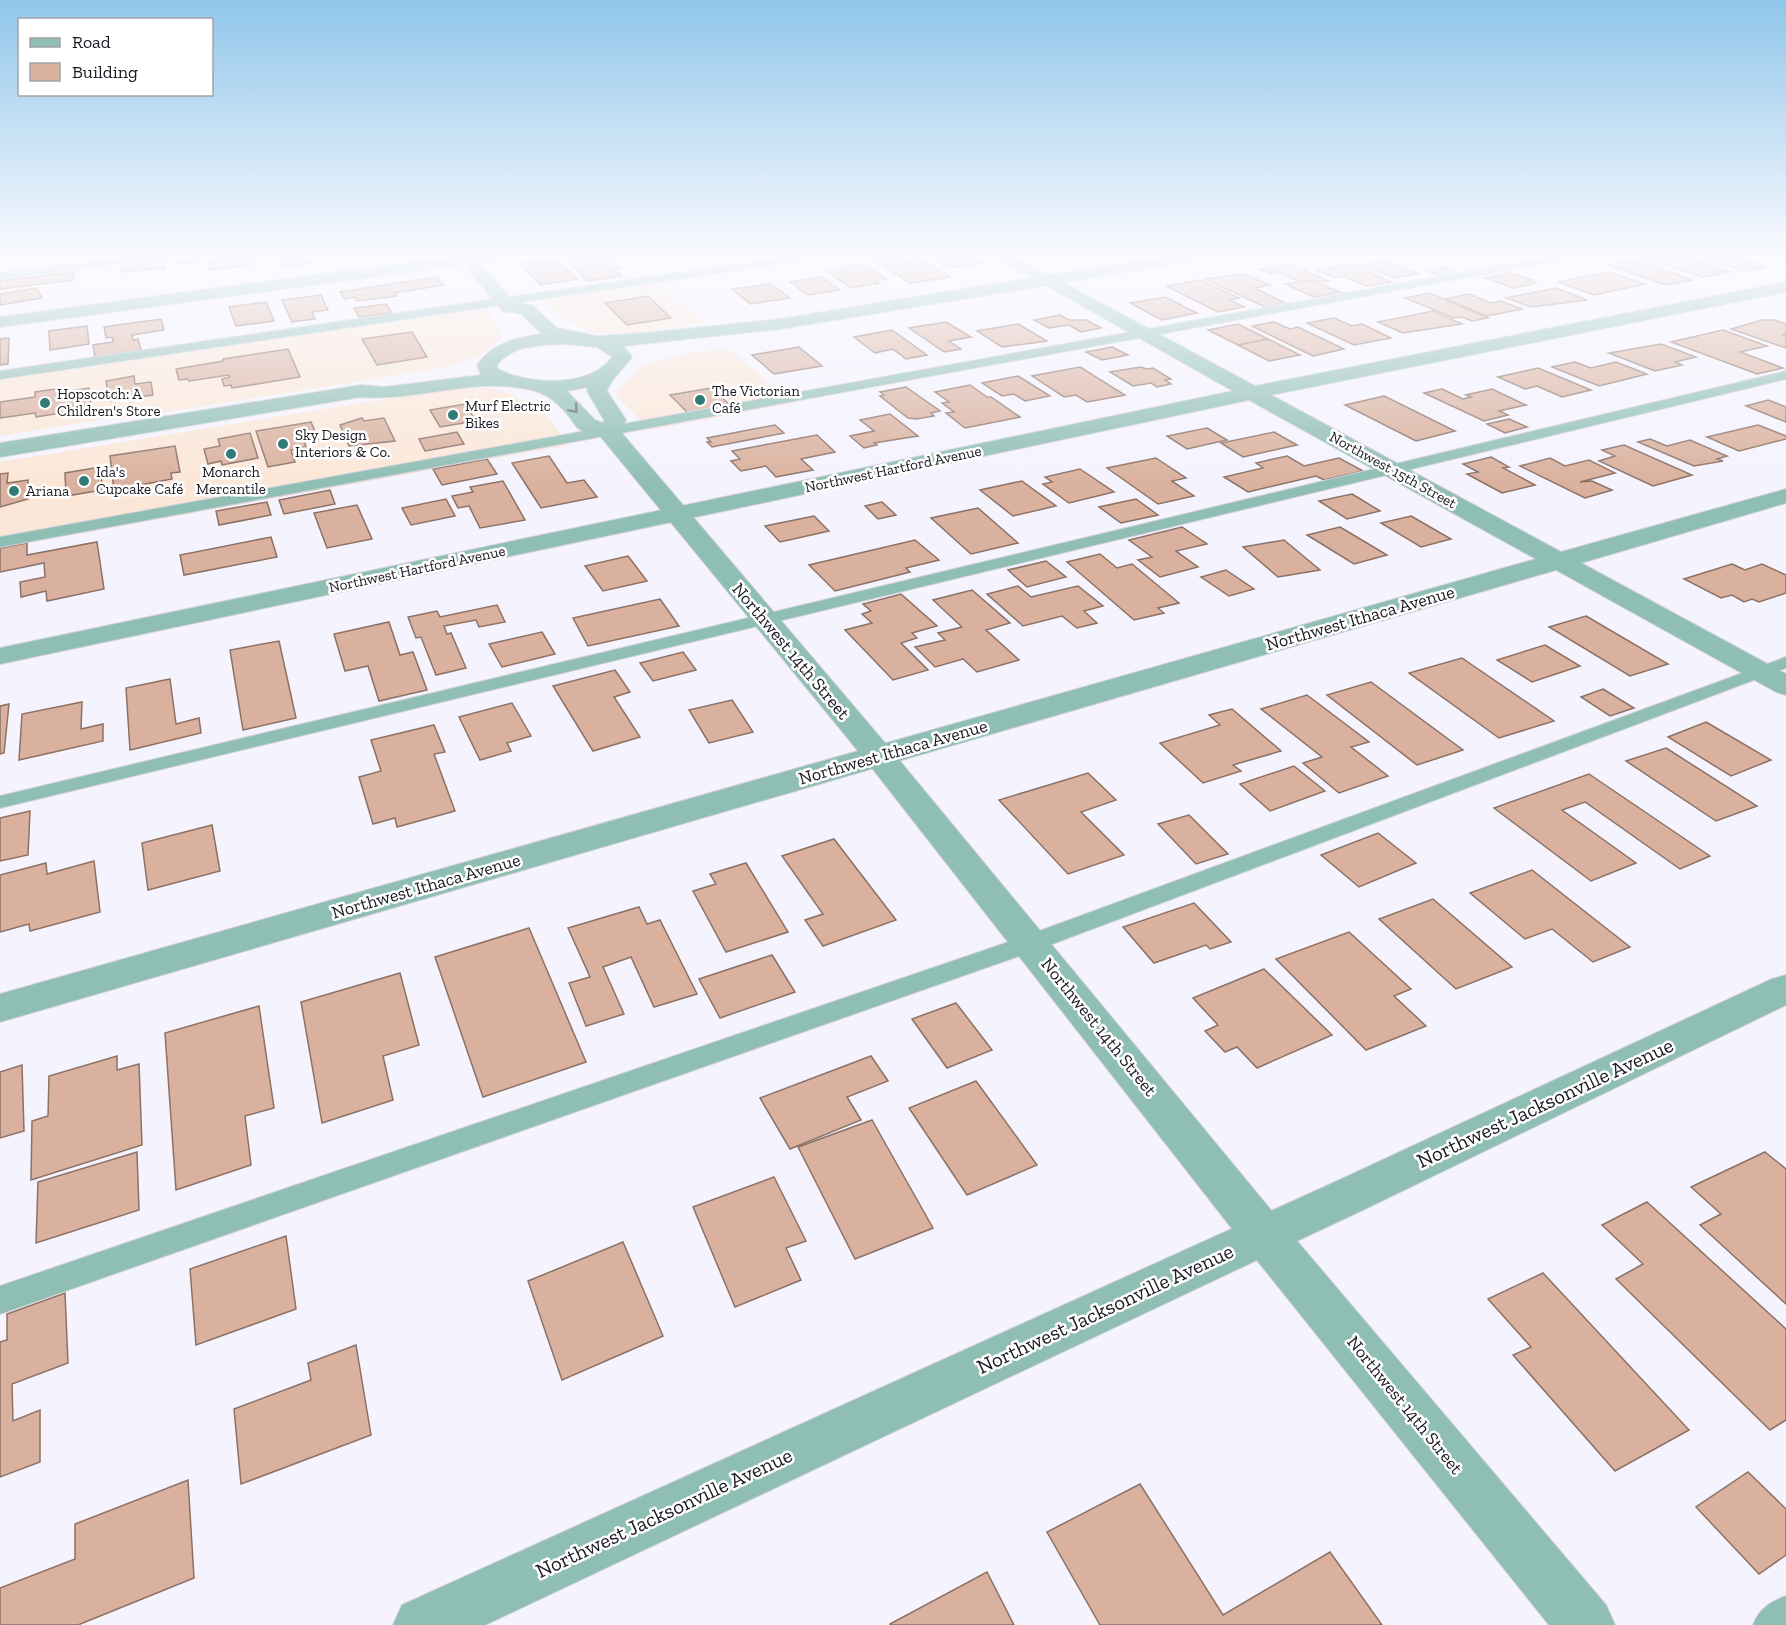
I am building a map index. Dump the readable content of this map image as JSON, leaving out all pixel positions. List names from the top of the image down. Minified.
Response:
{"streets":{"street":["Northwest Hartford Avenue","Northwest 15th Street","Northwest Ithaca Avenue","Northwest 14th Street","Northwest Jacksonville Avenue"]},"crossings":[["Northwest Hartford Avenue","Northwest 15th Street"],["Northwest Hartford Avenue","Northwest 14th Street"],["Northwest 15th Street","Northwest Ithaca Avenue"],["Northwest Ithaca Avenue","Northwest 14th Street"],["Northwest 14th Street","Northwest Jacksonville Avenue"]],"places":["The Victorian Café","Hopscotch: A Children's Store","Murf Electric Bikes","Sky Design Interiors & Co.","Monarch Mercantile","Ida's Cupcake Café","Ariana"],"legend":["Road","Building"]}
